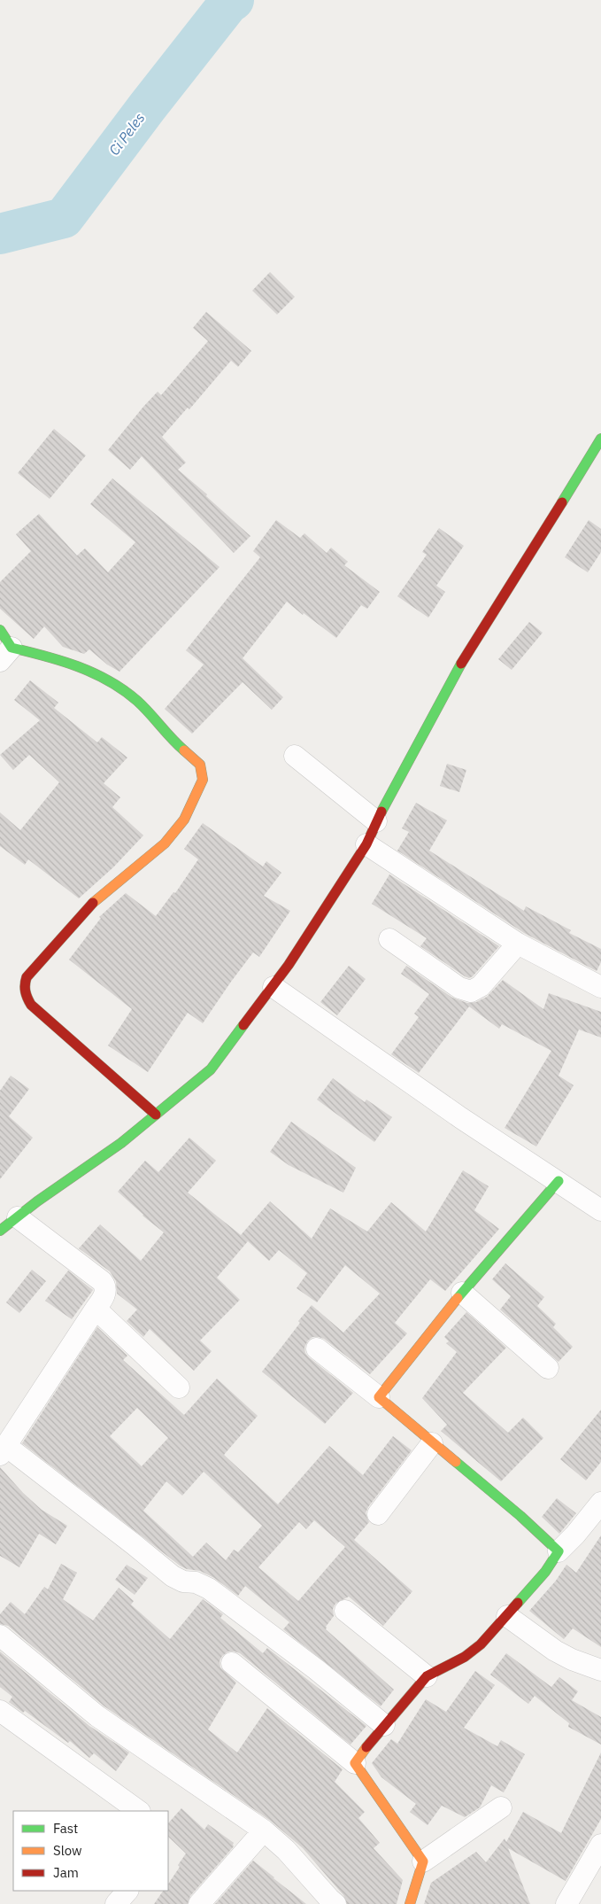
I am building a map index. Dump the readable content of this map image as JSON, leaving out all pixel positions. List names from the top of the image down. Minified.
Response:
{"water":["Ci Peles"],"legend":["Fast","Slow","Jam"]}
